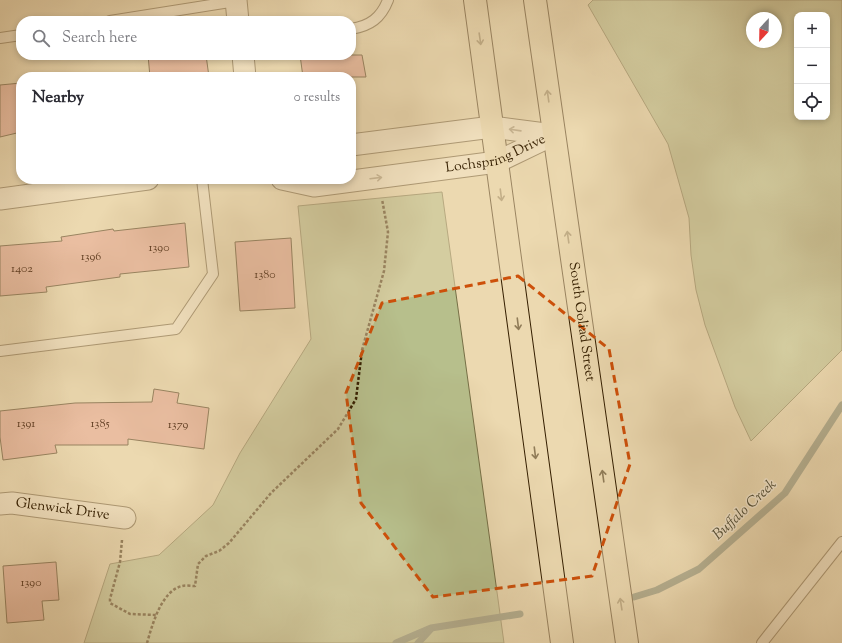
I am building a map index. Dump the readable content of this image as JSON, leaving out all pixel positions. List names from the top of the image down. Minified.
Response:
{"streets":{"main road":["South Goliad Street"],"street":["Lochspring Drive","Glenwick Drive"]},"crossings":[["Lochspring Drive","South Goliad Street"]],"water":["Buffalo Creek"],"house_numbers":["1390","1396","1402","1380","1391","1385","1379","1390"],"north":"bottom","page":{"map_buttons":["+","−"],"search":"Search here","heading":["Nearby","0 results"]}}
